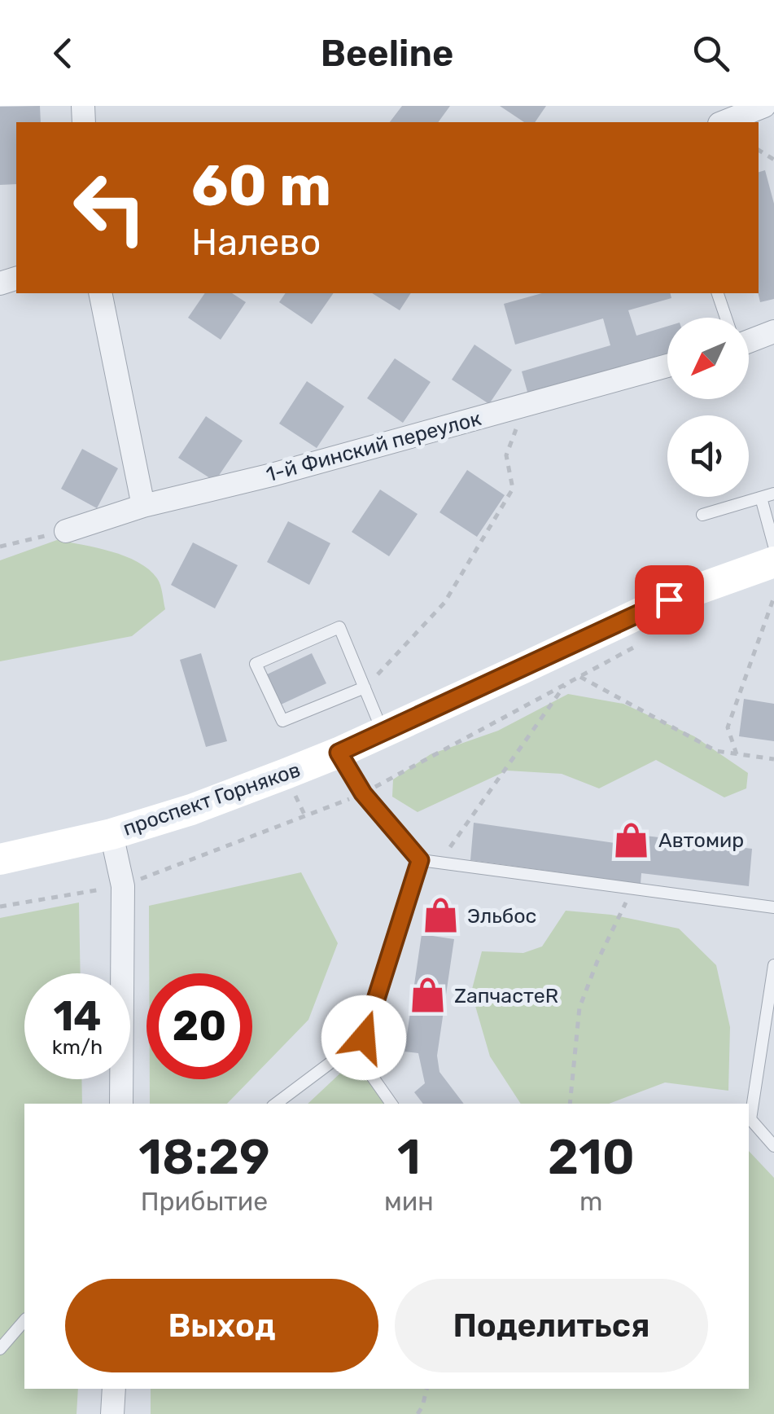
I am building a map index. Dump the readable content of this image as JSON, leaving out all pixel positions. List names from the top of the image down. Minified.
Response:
{"streets":{"main road":["проспект Горняков"],"street":["1-й Финский переулок"]},"places":{"shop":["Автомир","Эльбос","ZапчастеR"]},"north":"bottom left","page":{"header":"Beeline","turn":["60 m","Налево"],"speed":"14 km/h","limit":"20","eta":["18:29","Прибытие","1","мин","210","m"],"buttons":["Выход","Поделиться"]}}
